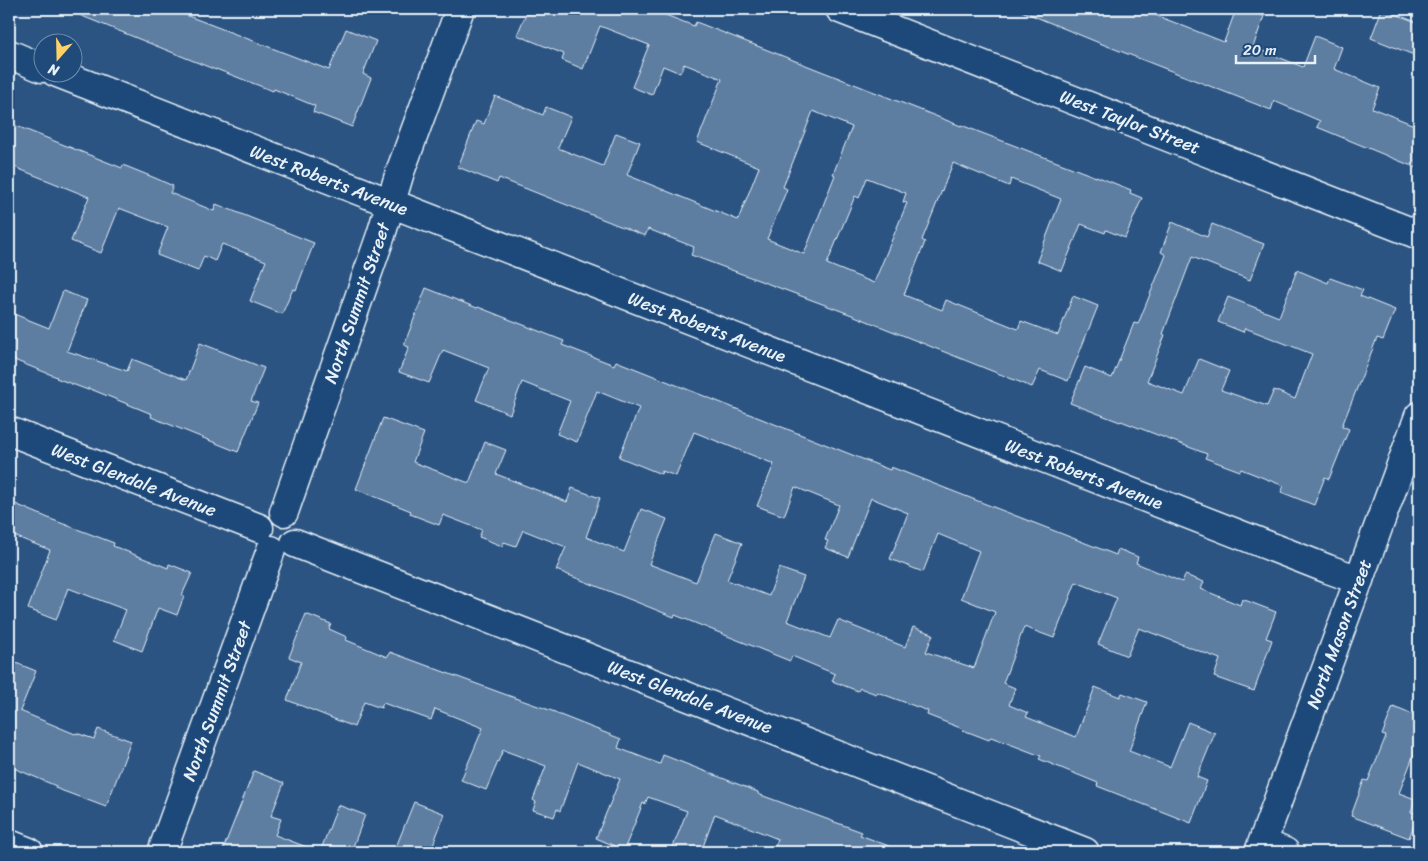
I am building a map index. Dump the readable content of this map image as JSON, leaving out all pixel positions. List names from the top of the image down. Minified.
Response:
{"streets":{"street":["West Taylor Street","West Roberts Avenue","North Summit Street","West Glendale Avenue","North Mason Street"]},"crossings":[["West Roberts Avenue","North Summit Street"],["West Roberts Avenue","North Mason Street"],["North Summit Street","West Glendale Avenue"]],"scale_bar":"20 m","north":"bottom"}
